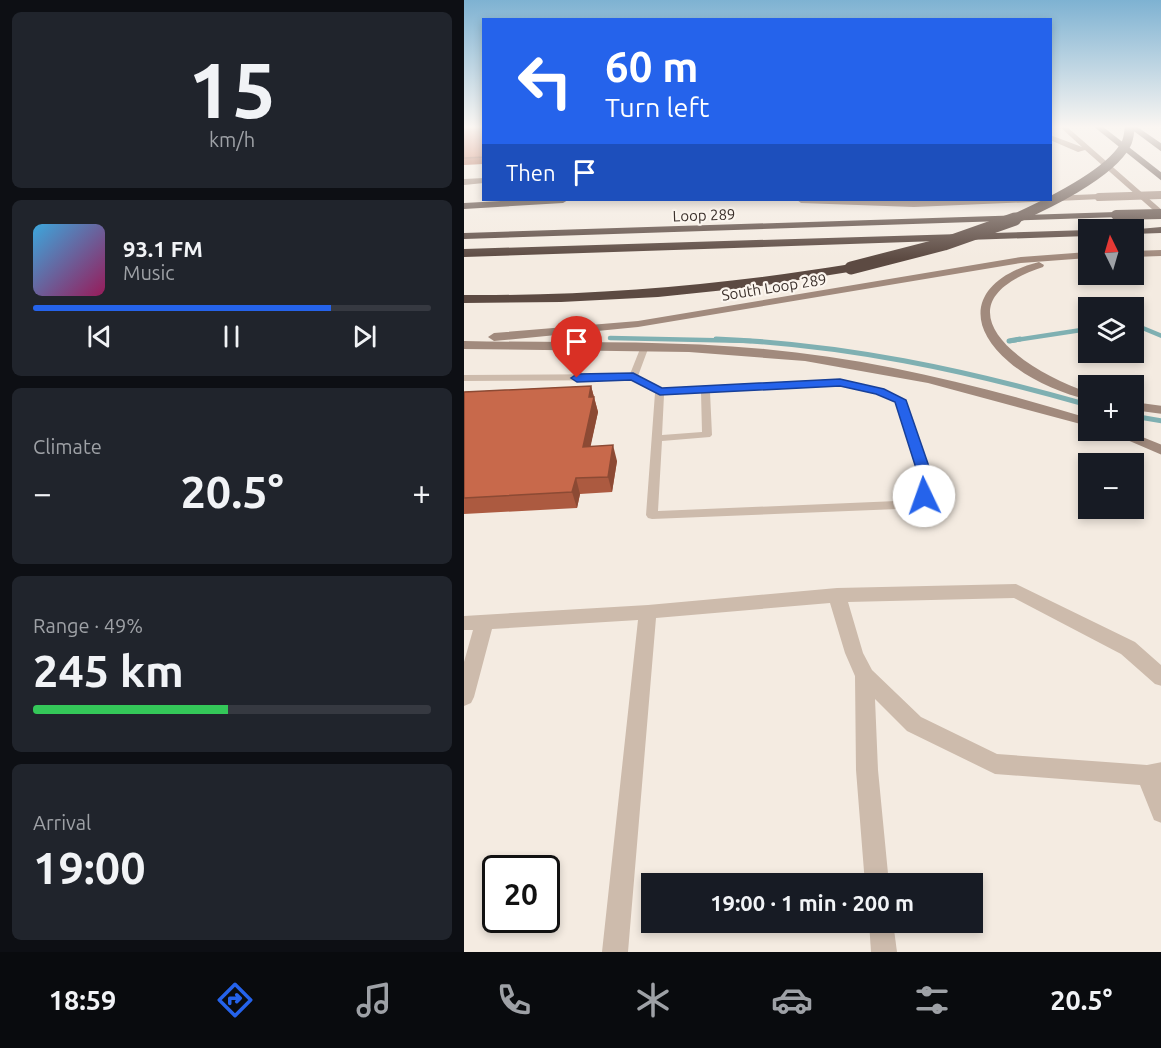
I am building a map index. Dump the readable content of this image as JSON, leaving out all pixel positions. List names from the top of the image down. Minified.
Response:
{"streets":{"highway":["Loop 289"],"main road":["South Loop 289"]},"north":"top","page":{"tile":[["15","km/h"],"Climate",["Range · 49%","245 km"],["Arrival","19:00"]],"turn":["60 m","Turn left"],"then":"Then","map_buttons":["+","−"],"song":["93.1 FM","Music"],"heat":["−","20.5°","+"],"limit":"20","trip":"19:00 · 1 min · 200 m","tabs":["18:59","20.5°"]}}
